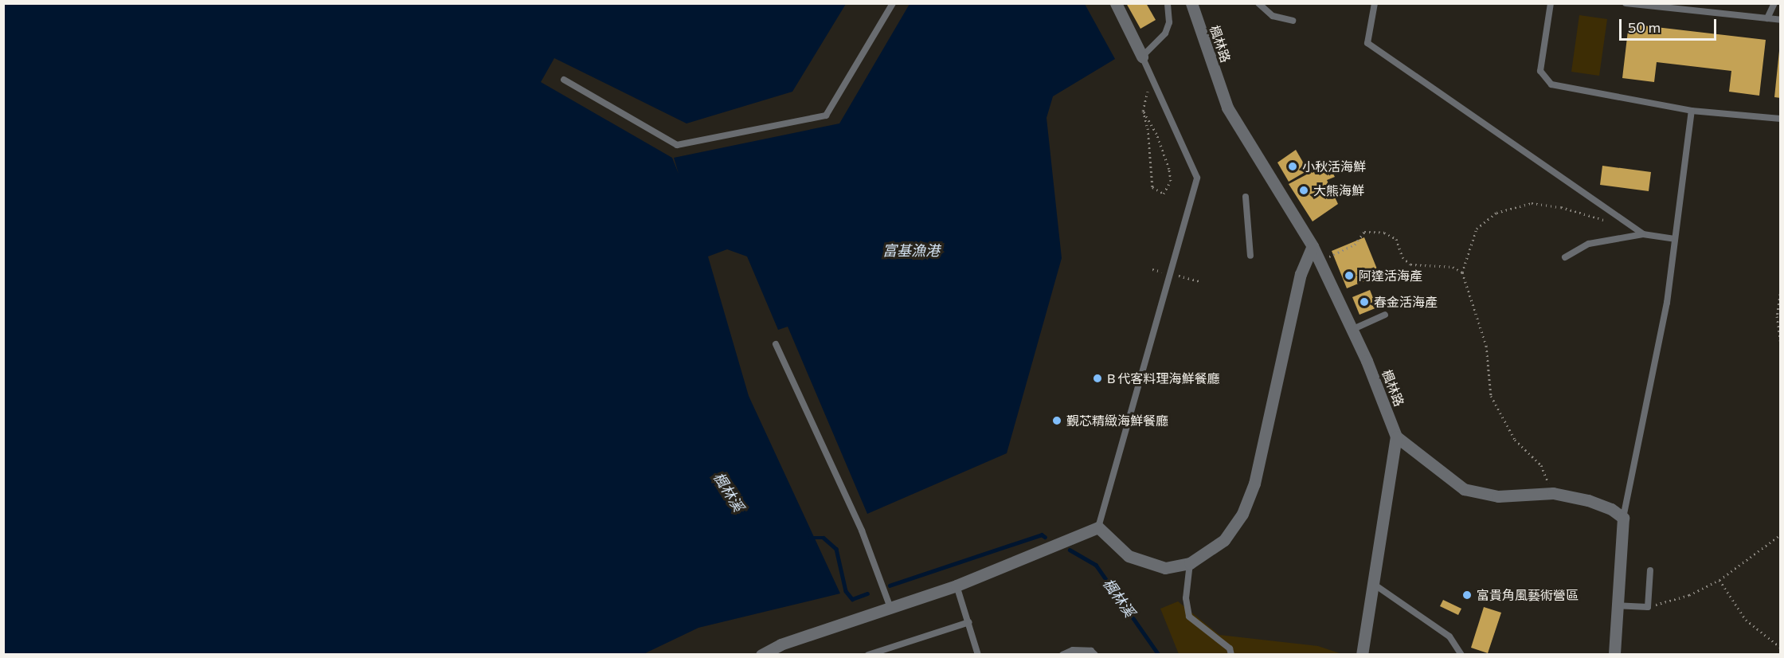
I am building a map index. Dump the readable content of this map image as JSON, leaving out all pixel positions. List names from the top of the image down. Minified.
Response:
{"streets":{"street":["楓林路"]},"water":["富基漁港","楓林溪"],"places":["小秋活海鮮","大熊海鮮","阿達活海產","春金活海產","B 代客料理海鮮餐廳","覲芯精緻海鮮餐廳","富貴角風藝術營區"],"scale_bar":"50 m"}
